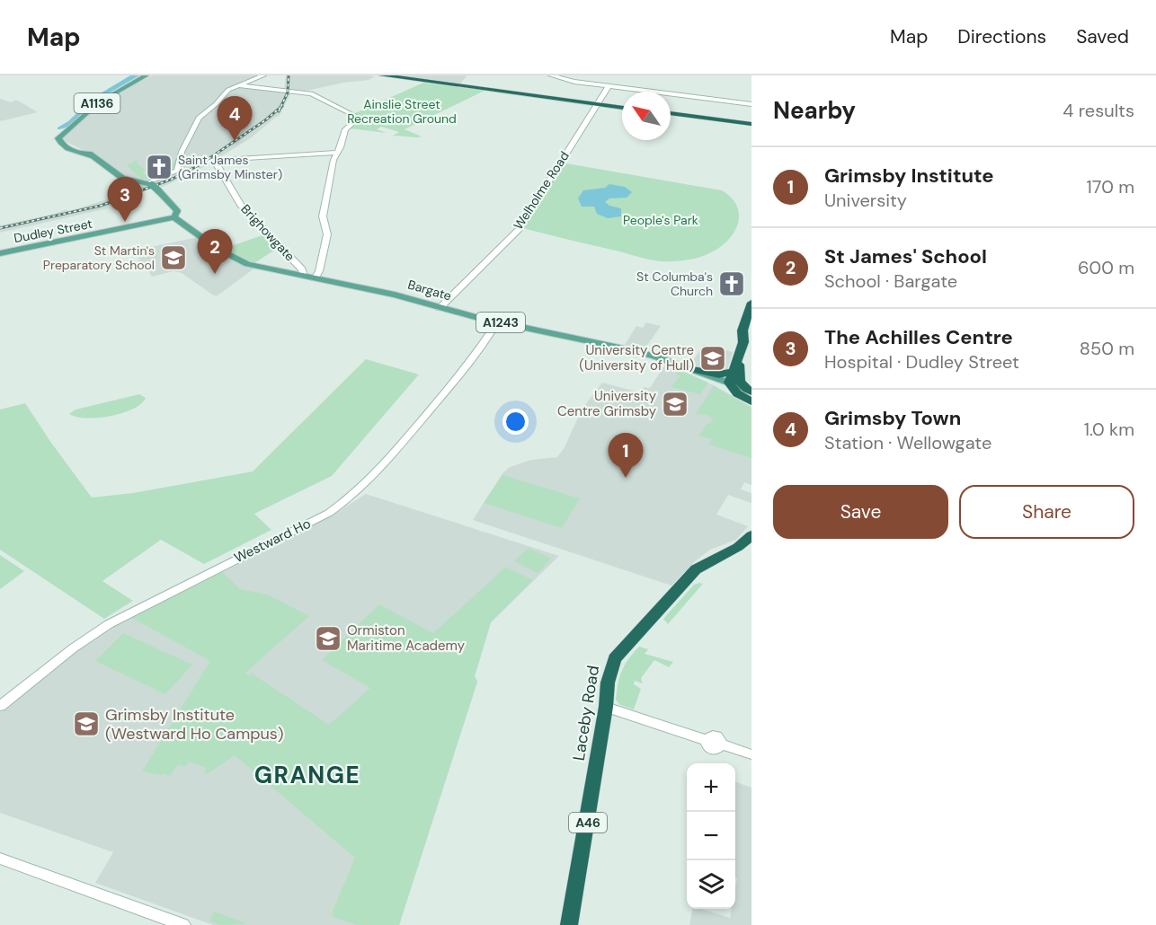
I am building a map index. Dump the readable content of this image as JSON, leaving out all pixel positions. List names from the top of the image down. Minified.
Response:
{"streets":{"highway":["Bargate","Laceby Road","A46"],"main road":["A1136","Dudley Street","A1243"],"street":["Welholme Road","Brighowgate","Westward Ho"]},"crossings":[["Welholme Road","Bargate"],["Dudley Street","Bargate"],["Brighowgate","Bargate"],["Bargate","Westward Ho"]],"districts":["GRANGE"],"parks":["Ainslie Street Recreation Ground","People's Park"],"places":{"church":["Saint James (Grimsby Minster)","St Columba's Church"],"school or university":["St Martin's Preparatory School","University Centre (University of Hull)","University Centre Grimsby","Ormiston Maritime Academy","Grimsby Institute (Westward Ho Campus)"]},"north":"top left","page":{"header":"Map","nav":["Map","Directions","Saved"],"heading":["Nearby","4 results"],"pins":["4","3","2","1"],"list":[{"mark":"1","name":"Grimsby Institute","note":"University","value":"170 m"},{"mark":"2","name":"St James' School","note":"School · Bargate","value":"600 m"},{"mark":"3","name":"The Achilles Centre","note":"Hospital · Dudley Street","value":"850 m"},{"mark":"4","name":"Grimsby Town","note":"Station · Wellowgate","value":"1.0 km"}],"buttons":["Save","Share"],"map_buttons":["+","−"]}}
